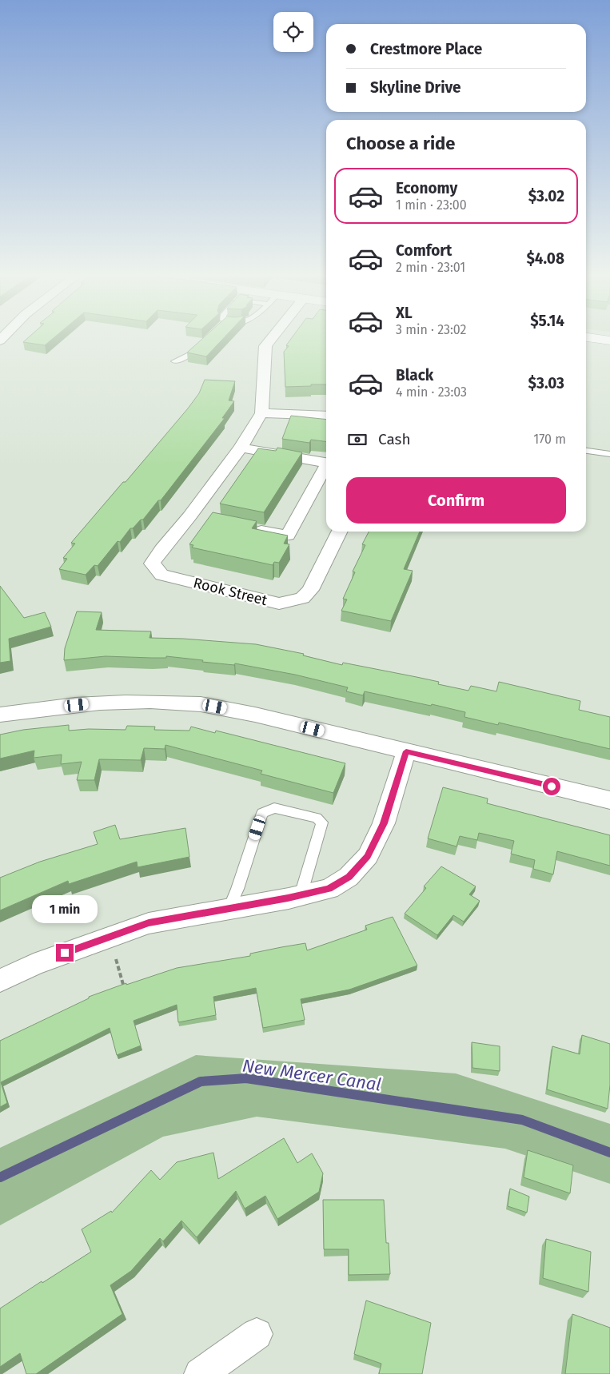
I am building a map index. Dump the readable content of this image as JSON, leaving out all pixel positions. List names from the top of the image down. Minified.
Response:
{"streets":{"street":["Rook Street"]},"water":["New Mercer Canal"],"page":{"banner":["Crestmore Place","Skyline Drive"],"heading":"Choose a ride","list":[{"name":"Economy","note":"1 min · 23:00","value":"$3.02"},{"name":"Comfort","note":"2 min · 23:01","value":"$4.08"},{"name":"XL","note":"3 min · 23:02","value":"$5.14"},{"name":"Black","note":"4 min · 23:03","value":"$3.03"}],"pay":["Cash","170 m"],"buttons":"Confirm","bubble":"1 min"}}
